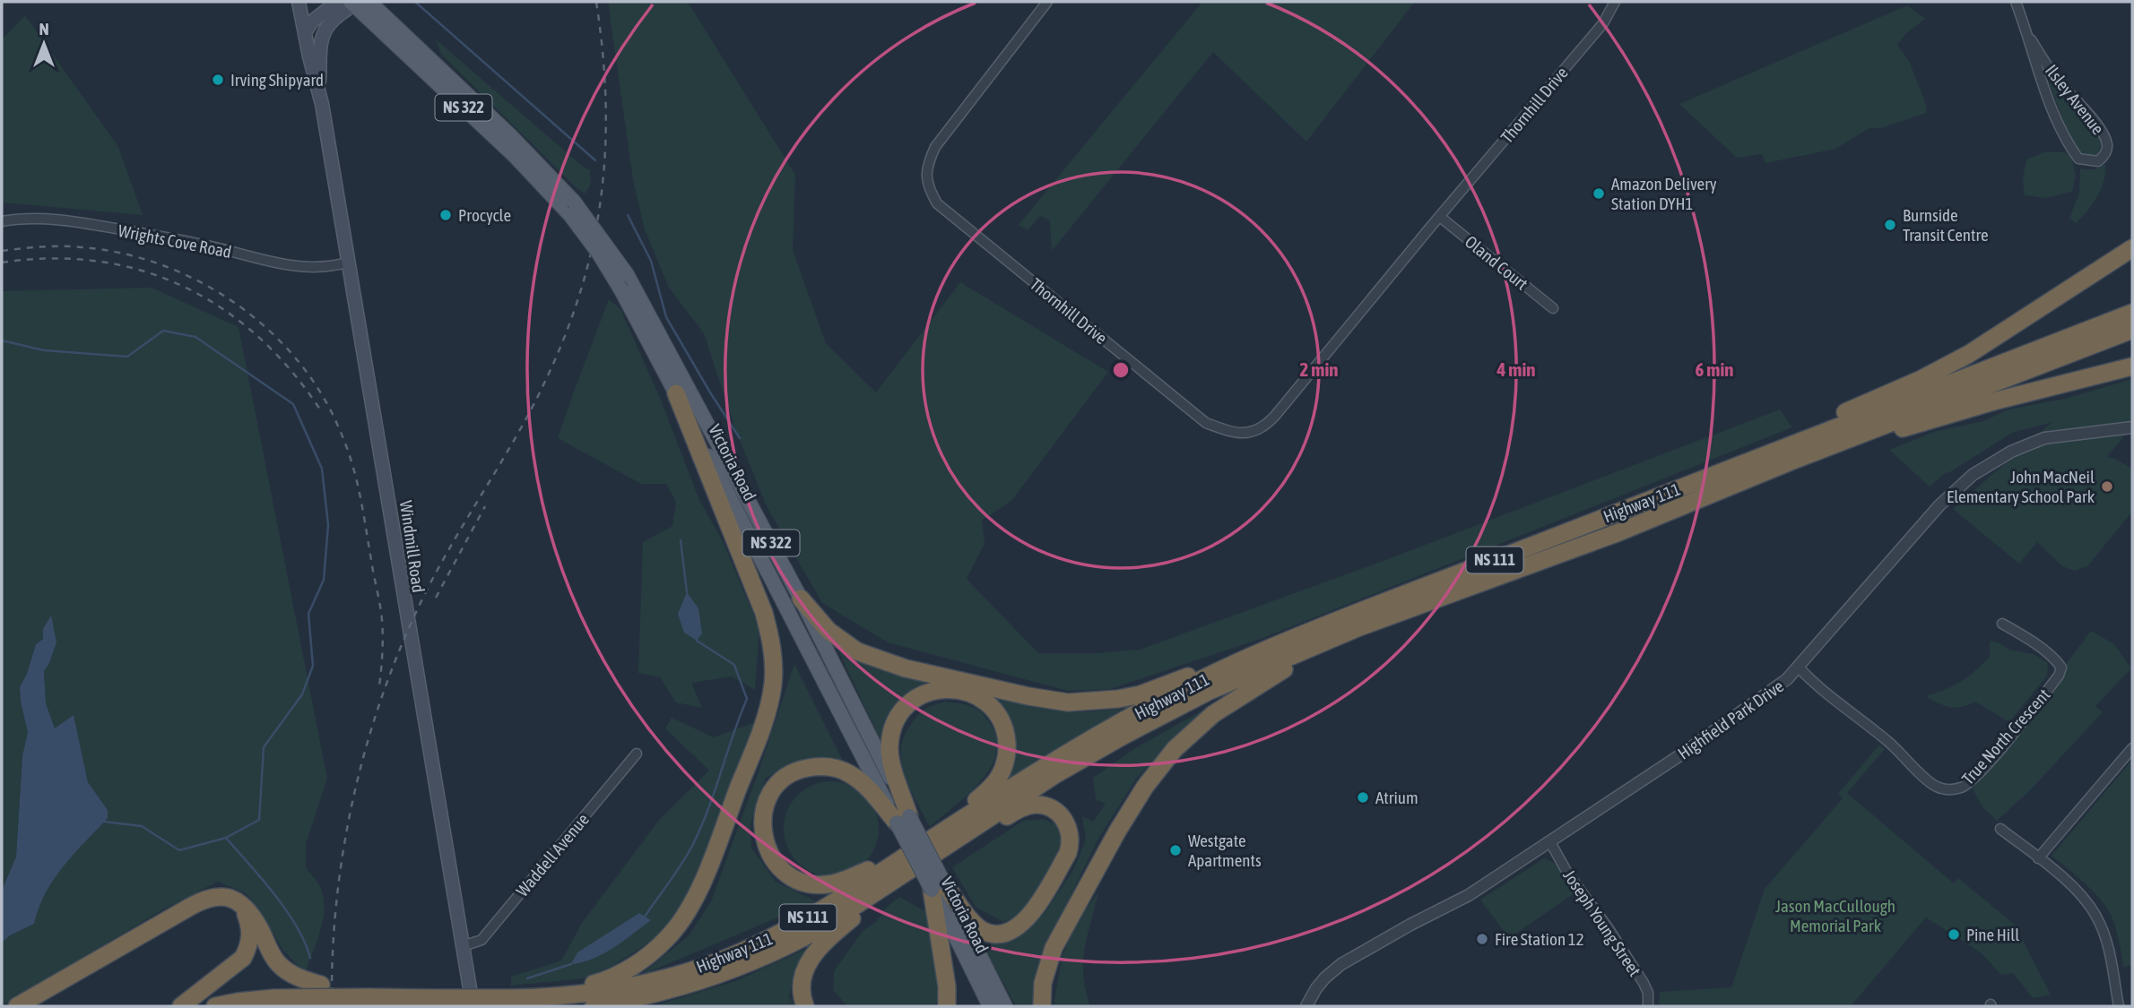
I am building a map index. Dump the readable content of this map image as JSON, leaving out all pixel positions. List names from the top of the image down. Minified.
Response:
{"streets":{"highway":["Highway 111","NS 111"],"main road":["NS 322","Victoria Road","Windmill Road"],"street":["Ilsley Avenue","Thornhill Drive","Wrights Cove Road","Oland Court","Highfield Park Drive","True North Crescent","Waddell Avenue","Joseph Young Street"]},"crossings":[["Thornhill Drive","Oland Court"],["Wrights Cove Road","Windmill Road"],["Victoria Road","Windmill Road"],["Windmill Road","Waddell Avenue"],["Highfield Park Drive","True North Crescent"],["Highfield Park Drive","Joseph Young Street"]],"parks":["Jason MacCullough Memorial Park"],"places":["Irving Shipyard","Amazon Delivery Station DYH1","Procycle","Burnside Transit Centre","John MacNeil Elementary School Park","Atrium","Westgate Apartments","Pine Hill","Fire Station 12"],"north":"top","rings":["2 min","4 min","6 min"]}
